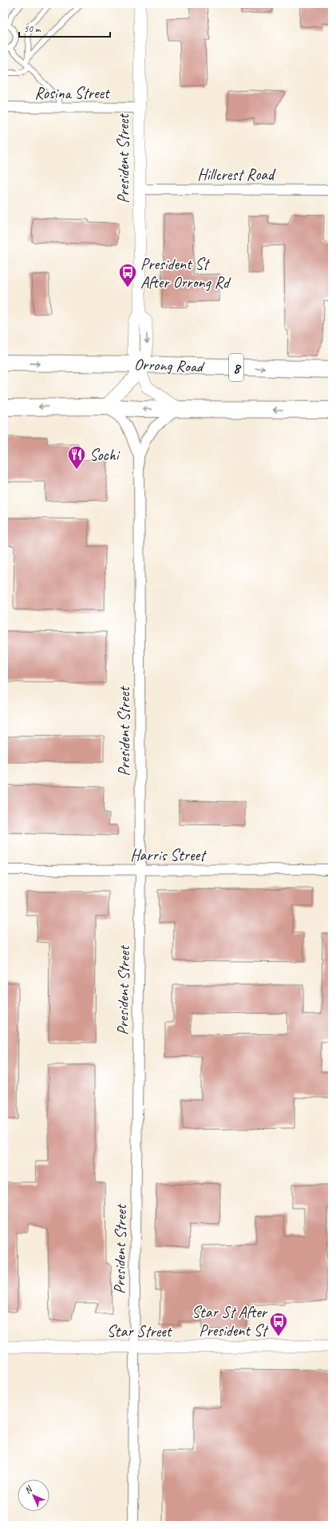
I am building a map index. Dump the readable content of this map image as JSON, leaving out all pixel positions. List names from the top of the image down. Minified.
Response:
{"streets":{"highway":["Orrong Road","8"],"street":["Rosina Street","President Street","Hillcrest Road","Harris Street","Star Street"]},"crossings":[["Rosina Street","President Street"],["President Street","Hillcrest Road"],["President Street","Orrong Road"],["President Street","Harris Street"],["President Street","Star Street"]],"places":{"bus stop":["President St After Orrong Rd","Star St After President St"],"restaurant":["Sochi"]},"scale_bar":"50 m","north":"top left"}
